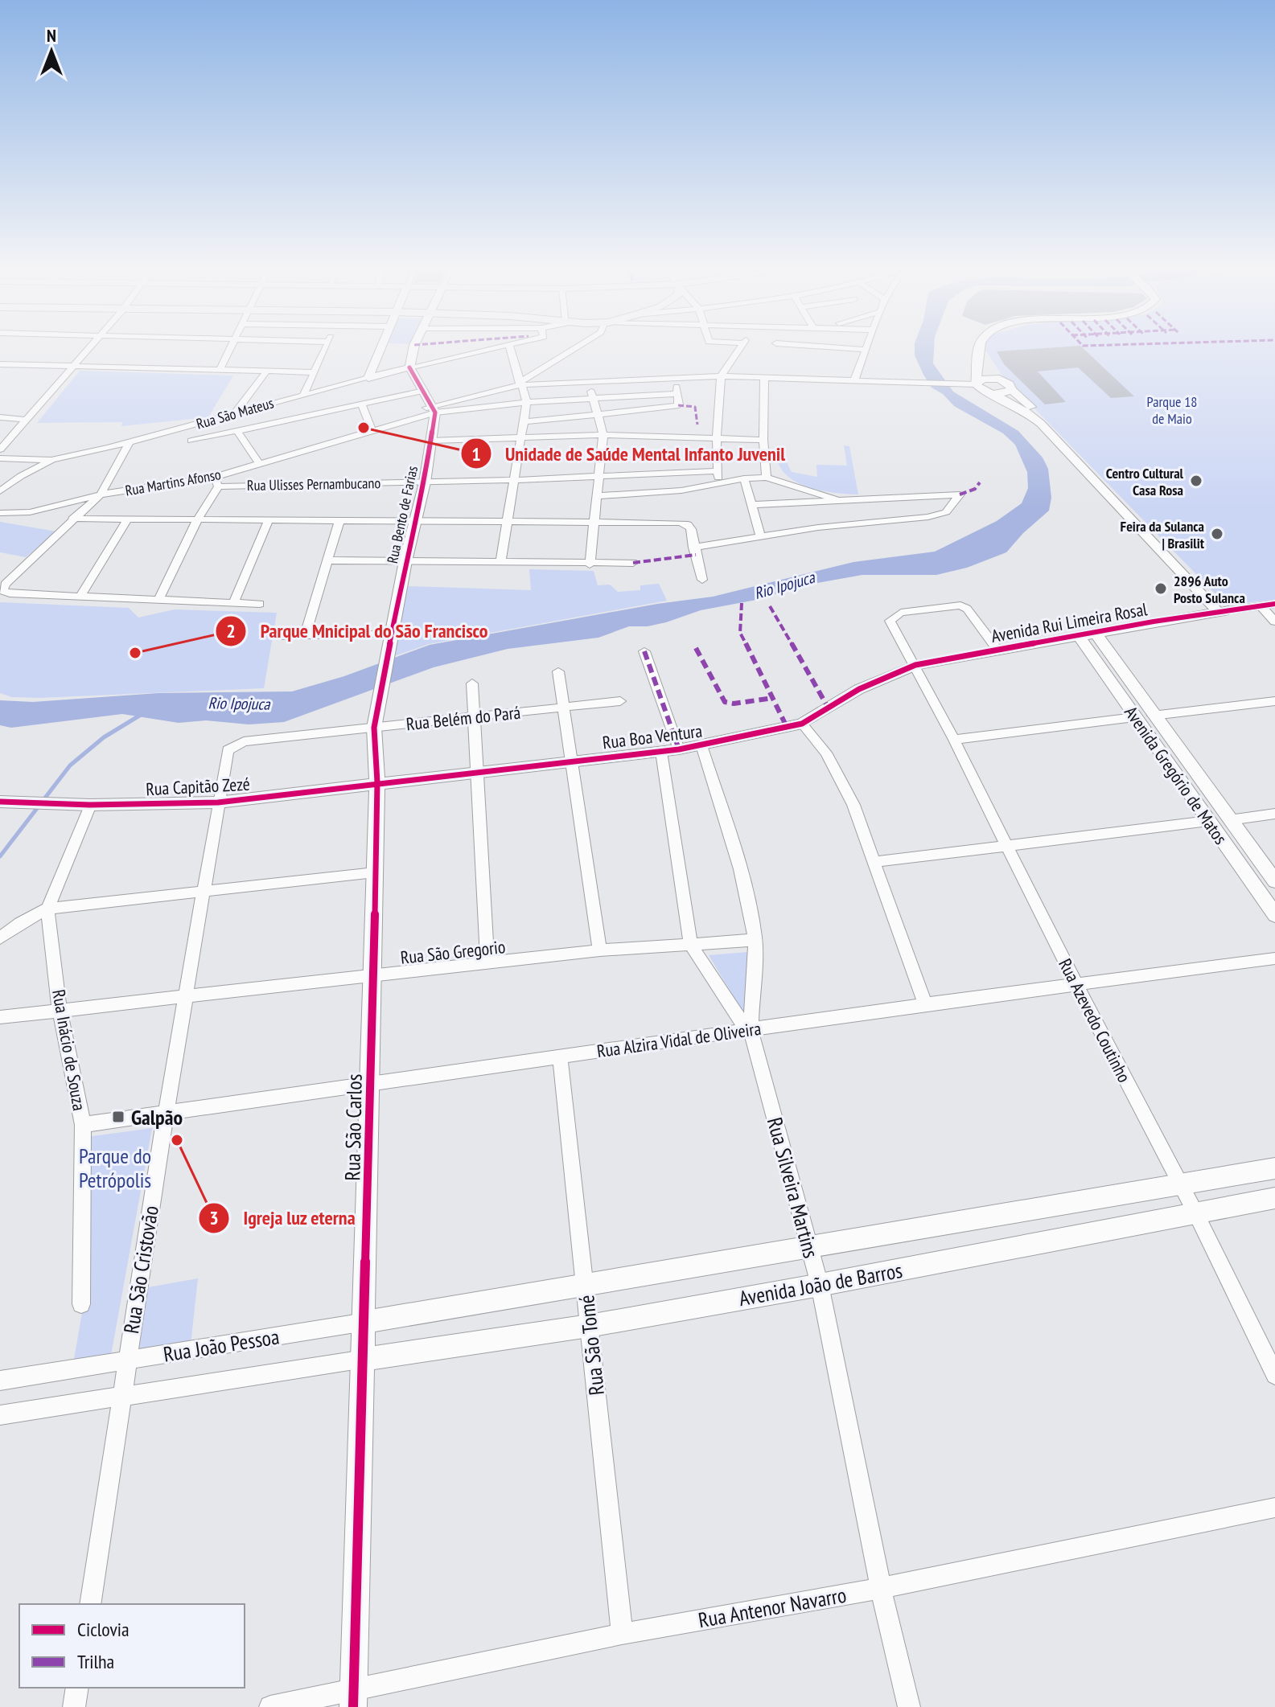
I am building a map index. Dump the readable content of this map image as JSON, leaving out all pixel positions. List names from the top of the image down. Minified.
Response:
{"streets":{"street":["Rua São Mateus","Rua Martins Afonso","Rua Ulisses Pernambucano","Rua Bento de Farias","Avenida Rui Limeira Rosal","Rua Belém do Pará","Rua Boa Ventura","Avenida Gregório de Matos","Rua Capitão Zezé","Rua São Gregorio","Rua Azevedo Coutinho","Rua Alzira Vidal de Oliveira","Rua Inácio de Souza","Rua São Carlos","Rua Silveira Martins","Rua São Cristovão","Avenida João de Barros","Rua João Pessoa","Rua São Tomé","Rua Antenor Navarro"]},"crossings":[["Rua Martins Afonso","Rua Ulisses Pernambucano"],["Rua Martins Afonso","Rua Bento de Farias"],["Rua Ulisses Pernambucano","Rua Bento de Farias"],["Rua Bento de Farias","Rua São Carlos"],["Avenida Rui Limeira Rosal","Rua Boa Ventura"],["Avenida Rui Limeira Rosal","Avenida Gregório de Matos"],["Avenida Rui Limeira Rosal","Rua Azevedo Coutinho"],["Rua Belém do Pará","Rua São Carlos"],["Rua Belém do Pará","Rua São Cristovão"],["Rua Boa Ventura","Rua Capitão Zezé"],["Rua Boa Ventura","Rua Azevedo Coutinho"],["Rua Boa Ventura","Rua São Carlos"],["Rua Boa Ventura","Rua Silveira Martins"],["Rua Capitão Zezé","Rua Inácio de Souza"],["Rua Capitão Zezé","Rua São Carlos"],["Rua Capitão Zezé","Rua São Cristovão"],["Rua São Gregorio","Rua Inácio de Souza"],["Rua São Gregorio","Rua São Carlos"],["Rua São Gregorio","Rua Silveira Martins"],["Rua São Gregorio","Rua São Cristovão"],["Rua Azevedo Coutinho","Rua Alzira Vidal de Oliveira"],["Rua Azevedo Coutinho","Avenida João de Barros"],["Rua Alzira Vidal de Oliveira","Rua Inácio de Souza"],["Rua Alzira Vidal de Oliveira","Rua São Carlos"],["Rua Alzira Vidal de Oliveira","Rua Silveira Martins"],["Rua Alzira Vidal de Oliveira","Rua São Cristovão"],["Rua Alzira Vidal de Oliveira","Rua São Tomé"],["Rua São Carlos","Avenida João de Barros"],["Rua São Carlos","Rua João Pessoa"],["Rua São Carlos","Rua Antenor Navarro"],["Rua Silveira Martins","Avenida João de Barros"],["Rua Silveira Martins","Rua Antenor Navarro"],["Rua São Cristovão","Rua João Pessoa"],["Avenida João de Barros","Rua João Pessoa"],["Avenida João de Barros","Rua São Tomé"],["Rua São Tomé","Rua Antenor Navarro"]],"water":["Rio Ipojuca"],"parks":["Parque 18 de Maio","Parque do Petrópolis"],"places":{"other":["Unidade de Saúde Mental Infanto Juvenil","Centro Cultural Casa Rosa","Feira da Sulanca | Brasilit","2896 Auto Posto Sulanca","Parque Mnicipal do São Francisco","Igreja luz eterna"],"transit":["Galpão"]},"legend":["Ciclovia","Trilha"],"north":"top"}
